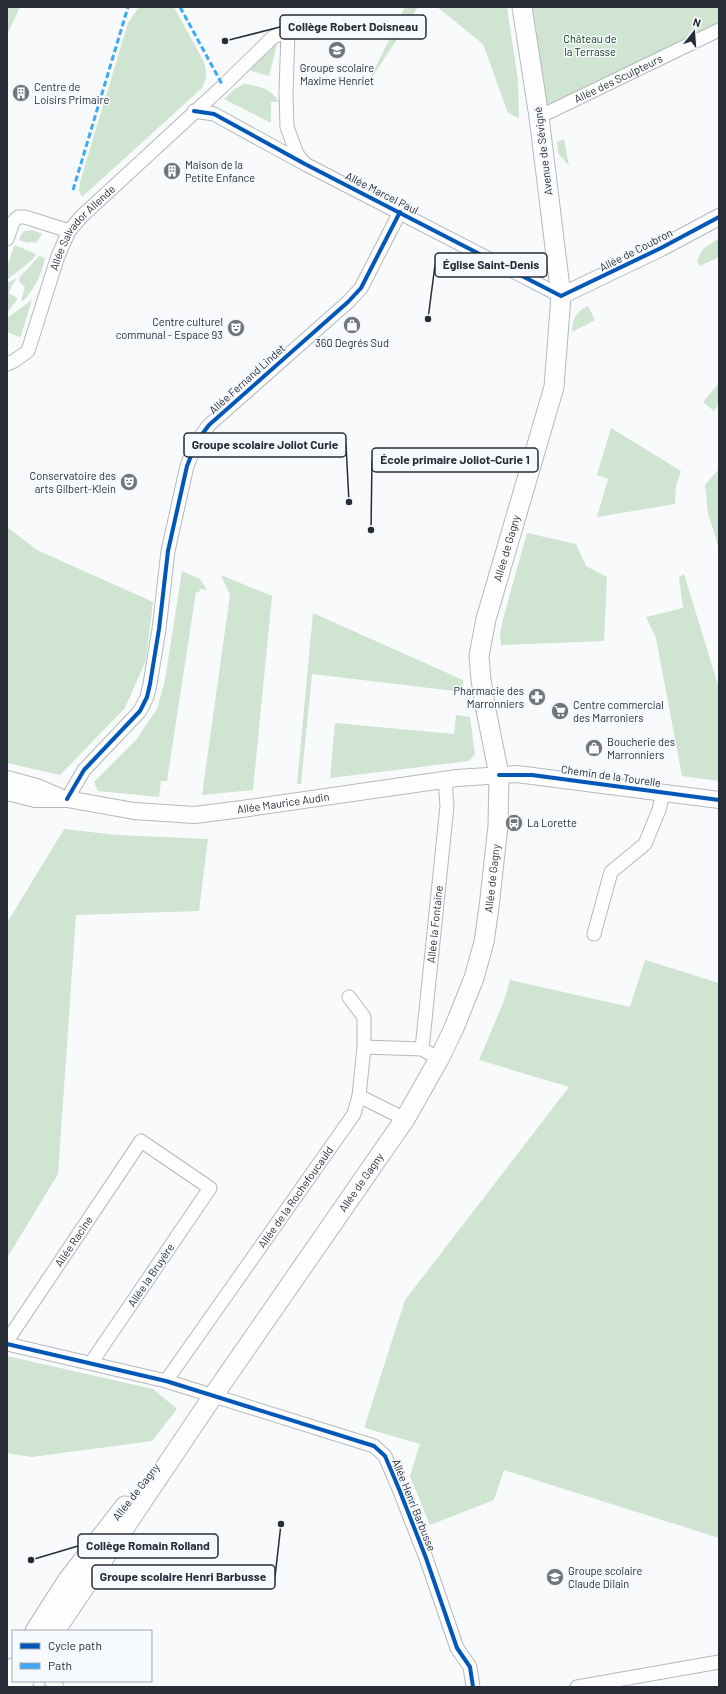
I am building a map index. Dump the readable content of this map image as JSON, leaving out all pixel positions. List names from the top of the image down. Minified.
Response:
{"streets":{"main road":["Avenue de Sévigné","Allée de Gagny"],"street":["Allée des Sculpteurs","Allée Marcel Paul","Allée Salvador Allende","Allée de Coubron","Allée Fernand Lindet","Chemin de la Tourelle","Allée Maurice Audin","Allée la Fontaine","Allée de la Rochefoucauld","Allée Racine","Allée la Bruyère","Allée Henri Barbusse"]},"crossings":[["Allée des Sculpteurs","Avenue de Sévigné"],["Avenue de Sévigné","Allée Marcel Paul"],["Avenue de Sévigné","Allée de Coubron"],["Avenue de Sévigné","Allée de Gagny"],["Allée Marcel Paul","Allée Salvador Allende"],["Allée Marcel Paul","Allée de Coubron"],["Allée Marcel Paul","Allée Fernand Lindet"],["Allée Marcel Paul","Allée de Gagny"],["Allée de Coubron","Allée de Gagny"],["Allée Fernand Lindet","Allée Maurice Audin"],["Allée de Gagny","Chemin de la Tourelle"],["Allée de Gagny","Allée Maurice Audin"],["Allée de Gagny","Allée Henri Barbusse"],["Chemin de la Tourelle","Allée Maurice Audin"],["Allée Maurice Audin","Allée la Fontaine"],["Allée de la Rochefoucauld","Allée Henri Barbusse"],["Allée Racine","Allée la Bruyère"],["Allée Racine","Allée Henri Barbusse"],["Allée la Bruyère","Allée Henri Barbusse"]],"parks":["Château de la Terrasse"],"places":{"other":["Collège Robert Doisneau","Église Saint-Denis","Groupe scolaire Joliot Curie","École primaire Joliot-Curie 1","Groupe scolaire Henri Barbusse","Collège Romain Rolland"],"school or university":["Groupe scolaire Maxime Henriet","Groupe scolaire Claude Dilain"],"building":["Centre de Loisirs Primaire","Maison de la Petite Enfance"],"shop":["360 Degrés Sud","Boucherie des Marronniers"],"theatre":["Centre culturel communal - Espace 93","Conservatoire des arts Gilbert-Klein"],"pharmacy":["Pharmacie des Marronniers"],"supermarket":["Centre commercial des Marroniers"],"bus stop":["La Lorette"]},"legend":["Cycle path","Path"],"north":"top"}
